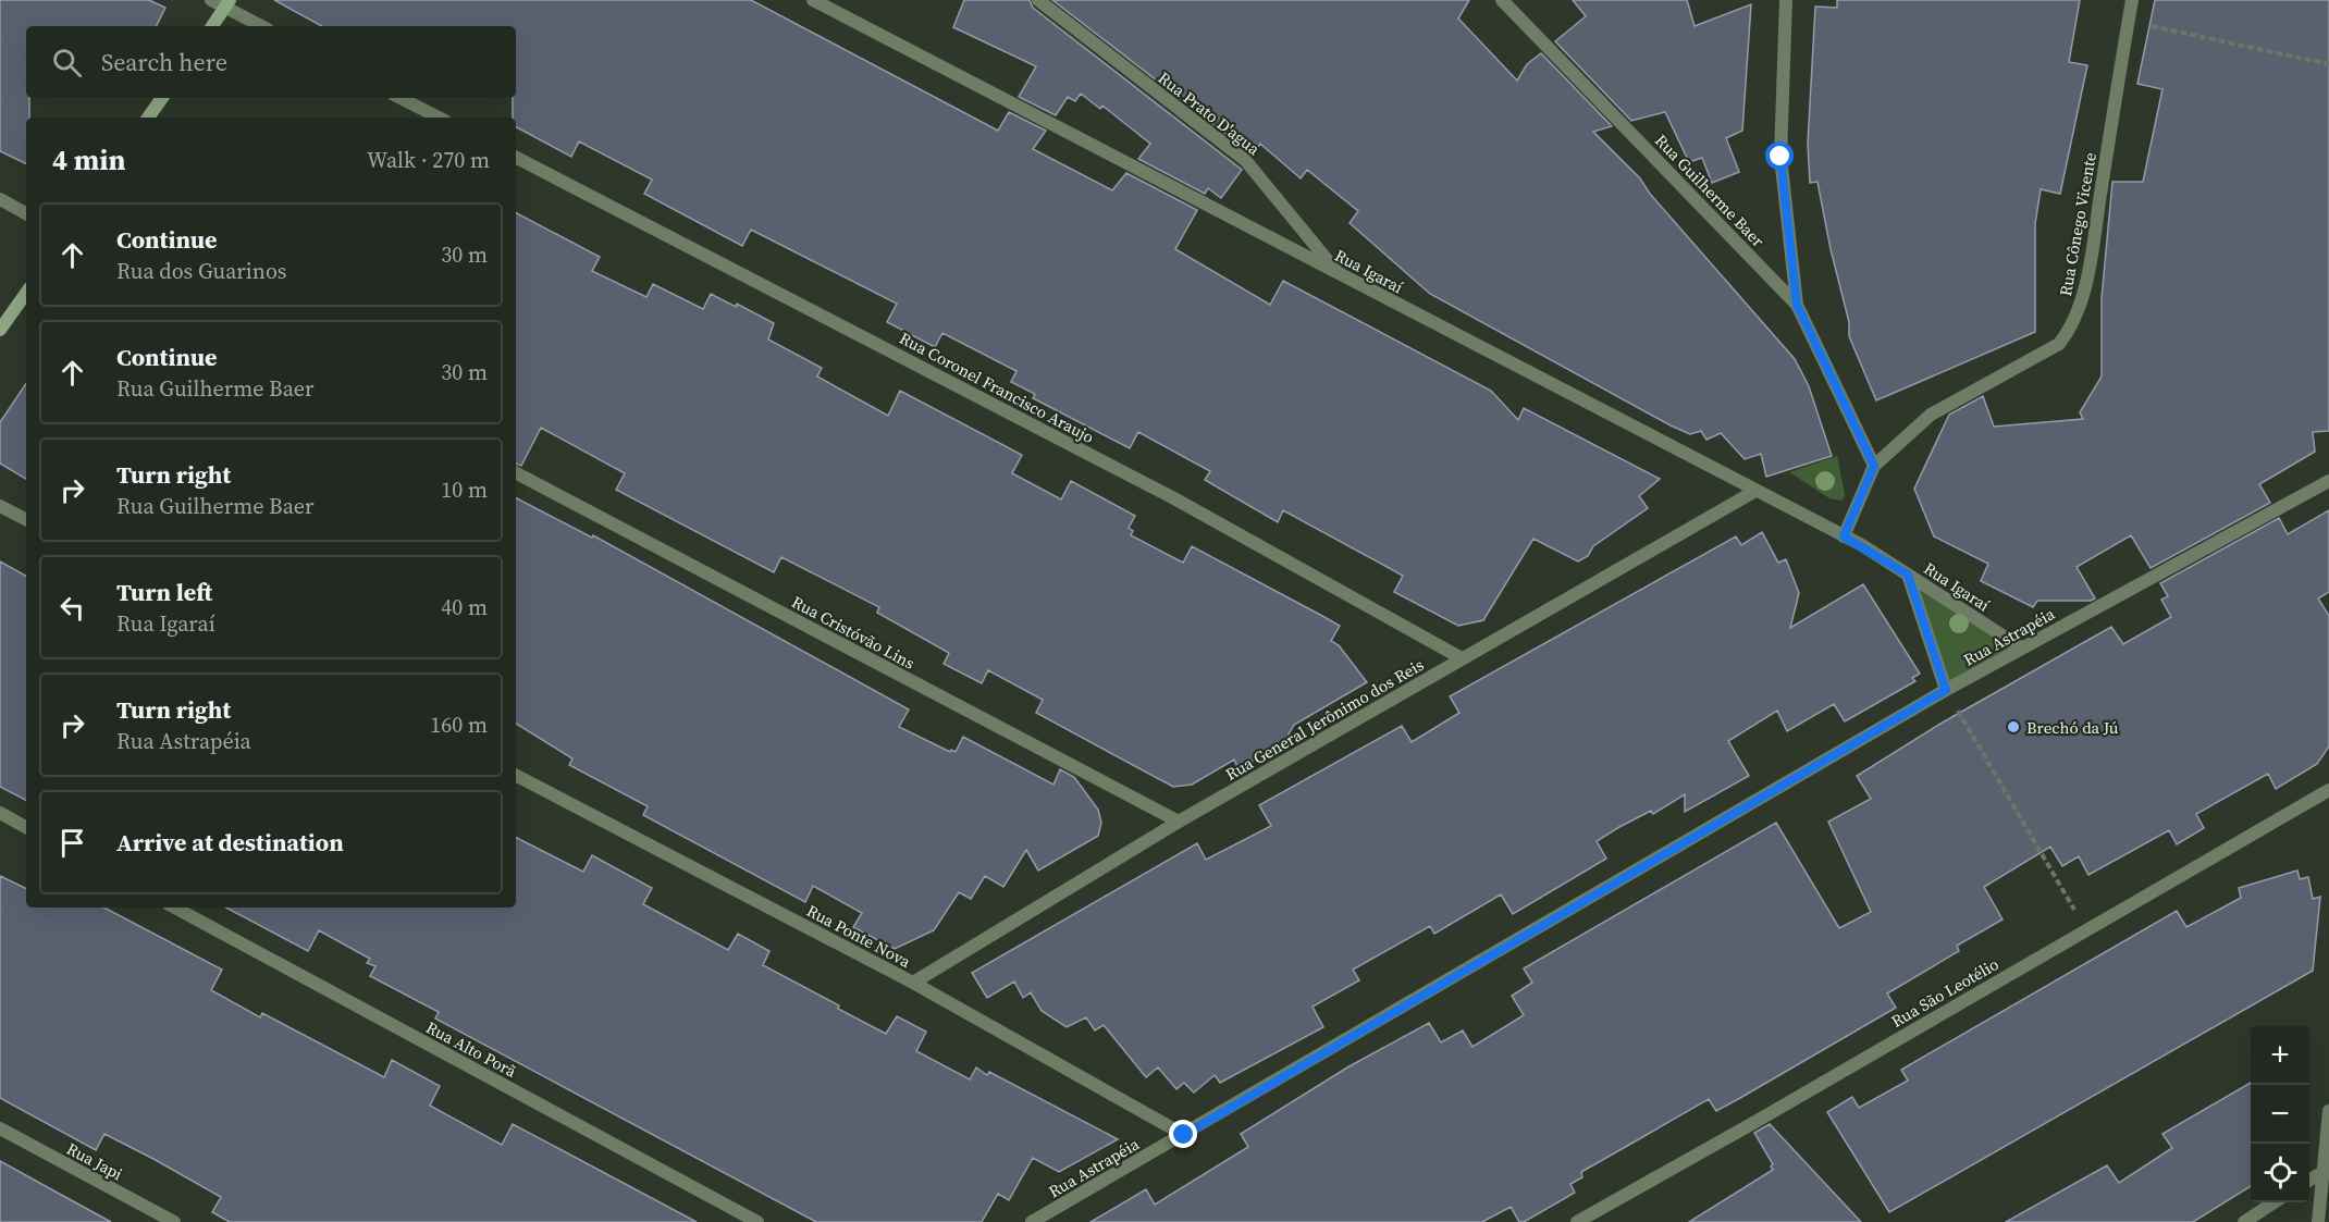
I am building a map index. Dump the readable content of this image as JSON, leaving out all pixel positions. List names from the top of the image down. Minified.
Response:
{"streets":{"street":["Rua Prato D'agua","Rua Guilherme Baer","Rua Cônego Vicente","Rua Igaraí","Rua Coronel Francisco Araujo","Rua Cristóvão Lins","Rua Astrapéia","Rua General Jerônimo dos Reis","Rua Ponte Nova","Rua São Leotélio","Rua Alto Porã","Rua Japi"]},"crossings":[["Rua Prato D'agua","Rua Igaraí"],["Rua Guilherme Baer","Rua Cônego Vicente"],["Rua Igaraí","Rua Astrapéia"],["Rua Igaraí","Rua General Jerônimo dos Reis"],["Rua Coronel Francisco Araujo","Rua General Jerônimo dos Reis"],["Rua Cristóvão Lins","Rua General Jerônimo dos Reis"],["Rua Astrapéia","Rua Ponte Nova"],["Rua General Jerônimo dos Reis","Rua Ponte Nova"]],"places":["Brechó da Jú"],"page":{"search":"Search here","heading":["4 min","Walk · 270 m"],"list":[["Continue","Rua dos Guarinos","30 m"],["Continue","Rua Guilherme Baer","30 m"],["Turn right","Rua Guilherme Baer","10 m"],["Turn left","Rua Igaraí","40 m"],["Turn right","Rua Astrapéia","160 m"],"Arrive at destination"],"map_buttons":["+","−"]}}
